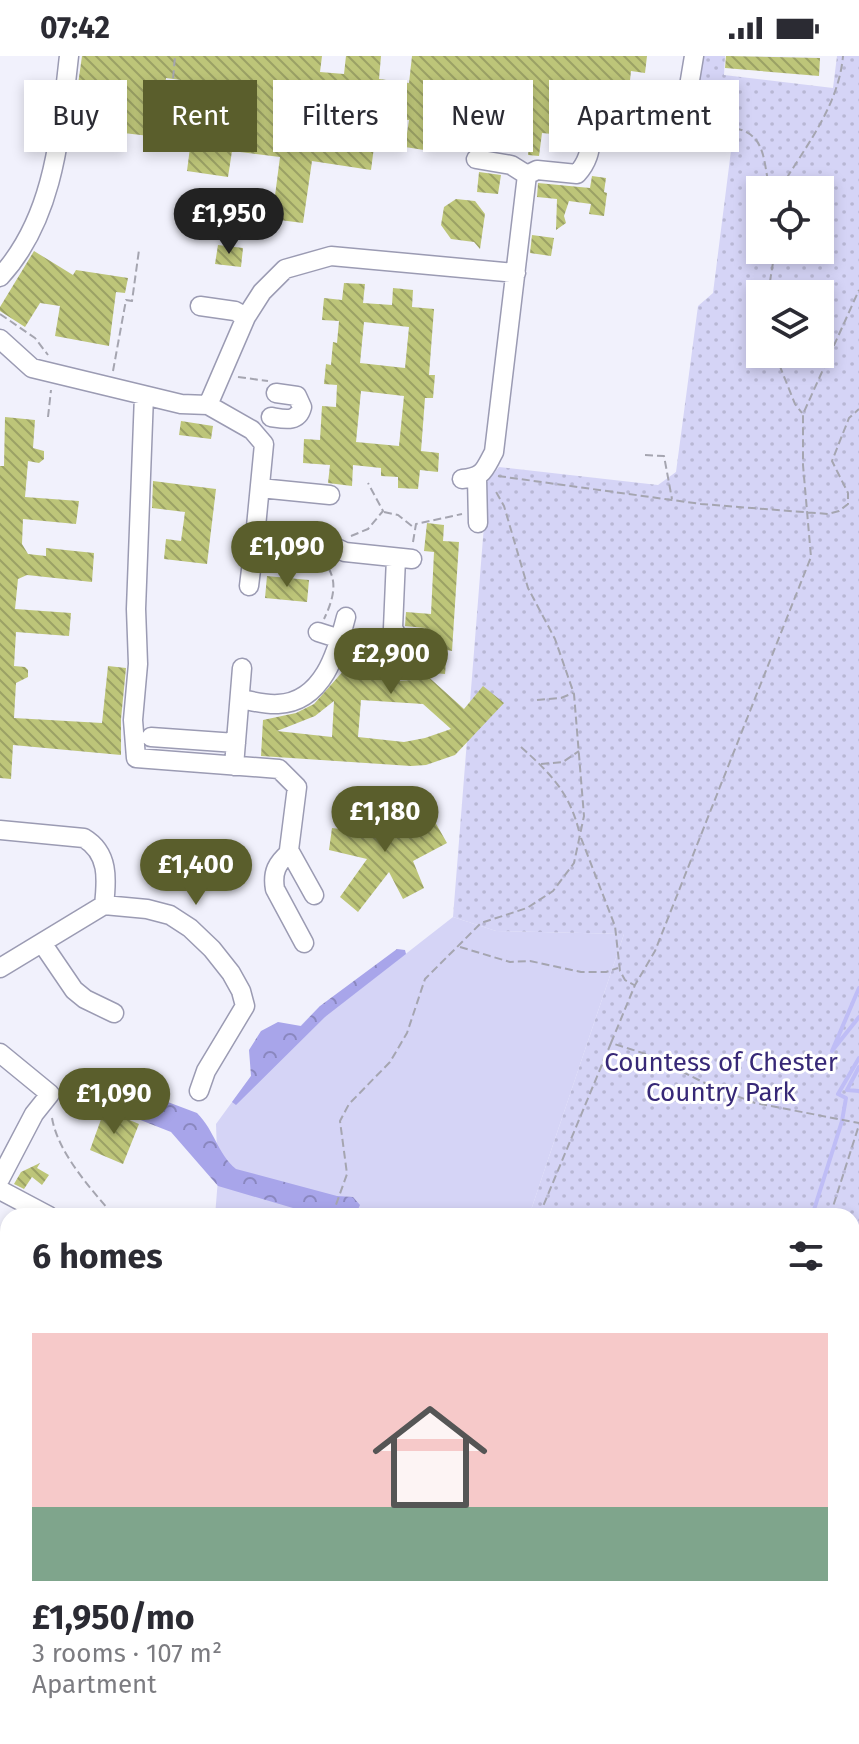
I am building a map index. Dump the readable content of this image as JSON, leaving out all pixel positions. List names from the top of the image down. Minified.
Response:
{"parks":["Countess of Chester Country Park"],"page":{"status":"07:42","chip":["Buy","Rent","Filters","New","Apartment"],"price":["£1,950","£1,090","£2,900","£1,180","£1,400","£1,090"],"heading":"6 homes","list":[{"name":"£1,950/mo","note":"3 rooms · 107 m² · Apartment"}]}}
